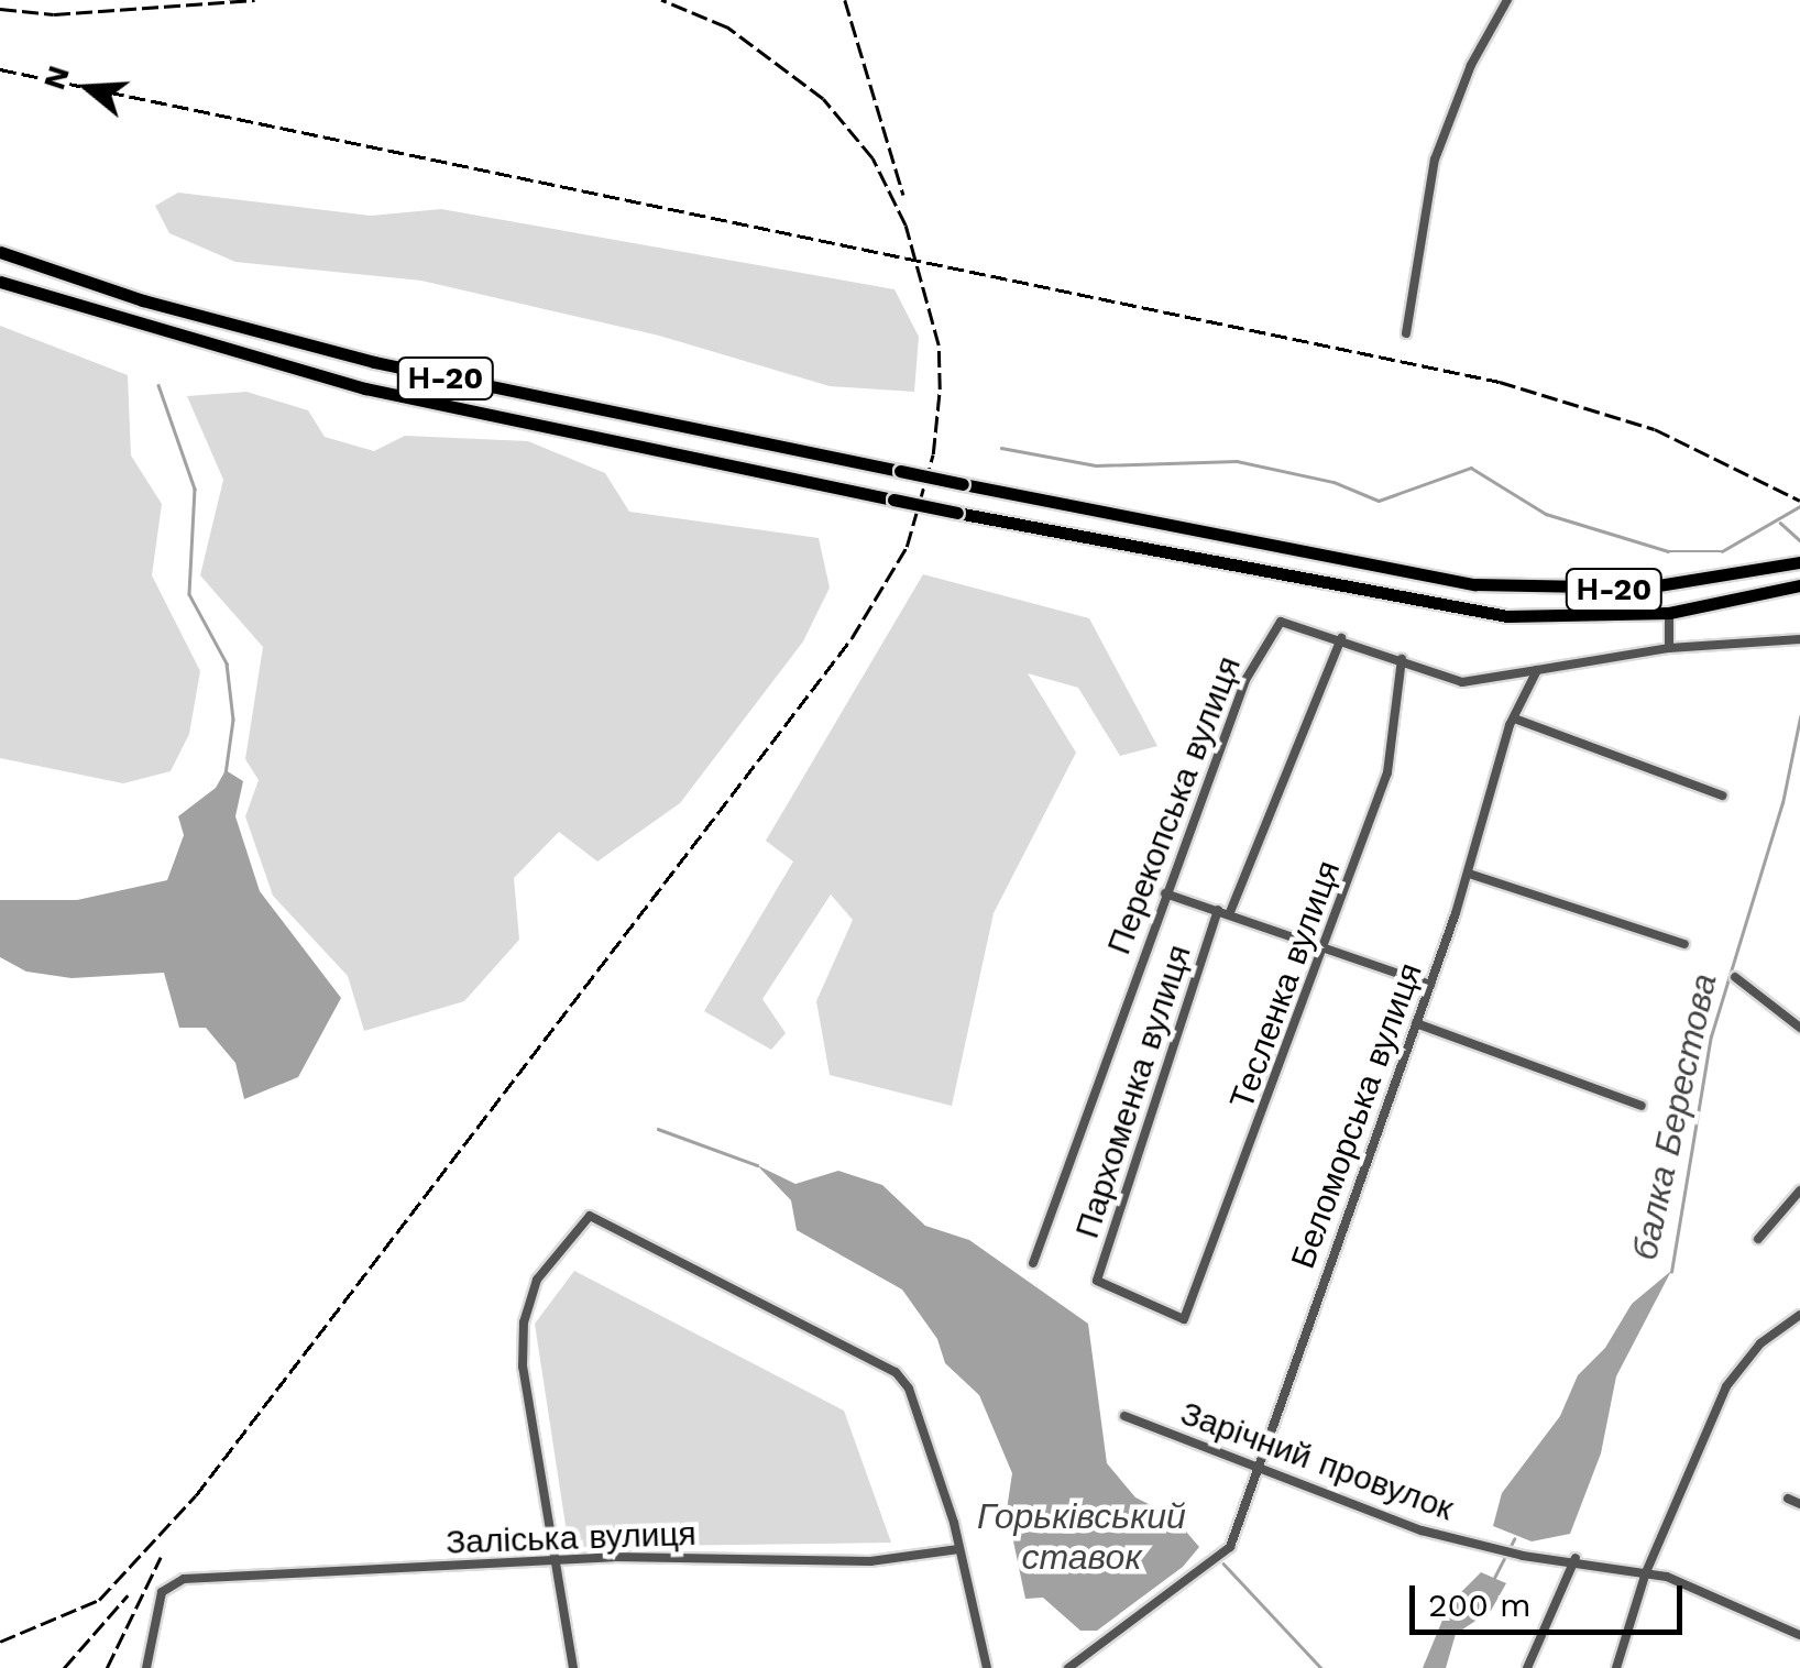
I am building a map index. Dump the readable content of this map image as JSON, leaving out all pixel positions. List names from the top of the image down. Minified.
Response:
{"streets":{"main road":["Н-20"],"street":["Перекопська вулиця","Тесленка вулиця","Пархоменка вулиця","Беломорська вулиця","Зарічний провулок","Заліська вулиця"]},"crossings":[["Перекопська вулиця","Тесленка вулиця"],["Перекопська вулиця","Беломорська вулиця"],["Тесленка вулиця","Пархоменка вулиця"],["Беломорська вулиця","Зарічний провулок"]],"water":["балка Берестова","Горьківський ставок"],"scale_bar":"200 m","north":"left"}
